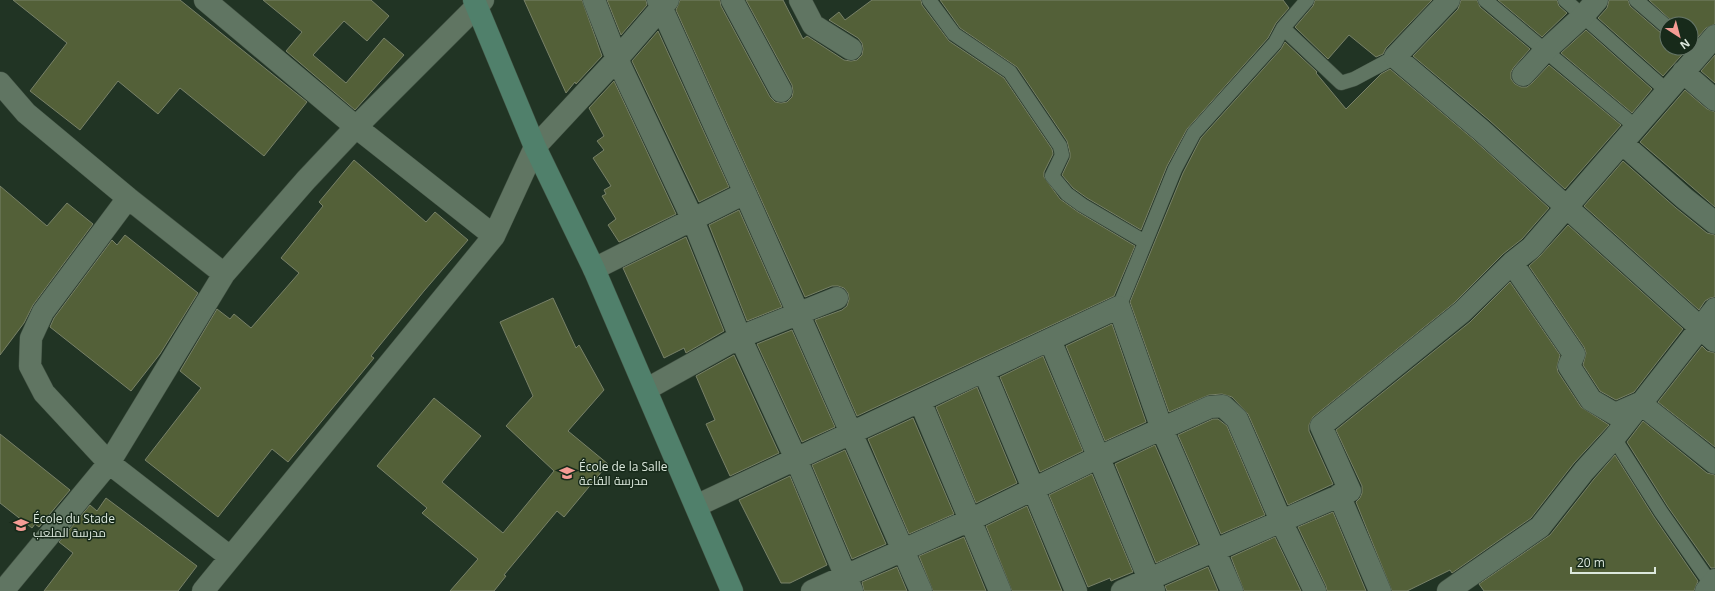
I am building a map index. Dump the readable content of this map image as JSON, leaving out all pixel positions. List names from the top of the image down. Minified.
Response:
{"places":{"school or university":["École de la Salle مدرسة القاعة","École du Stade مدرسة الملعب"]},"scale_bar":"20 m","north":"bottom right"}
